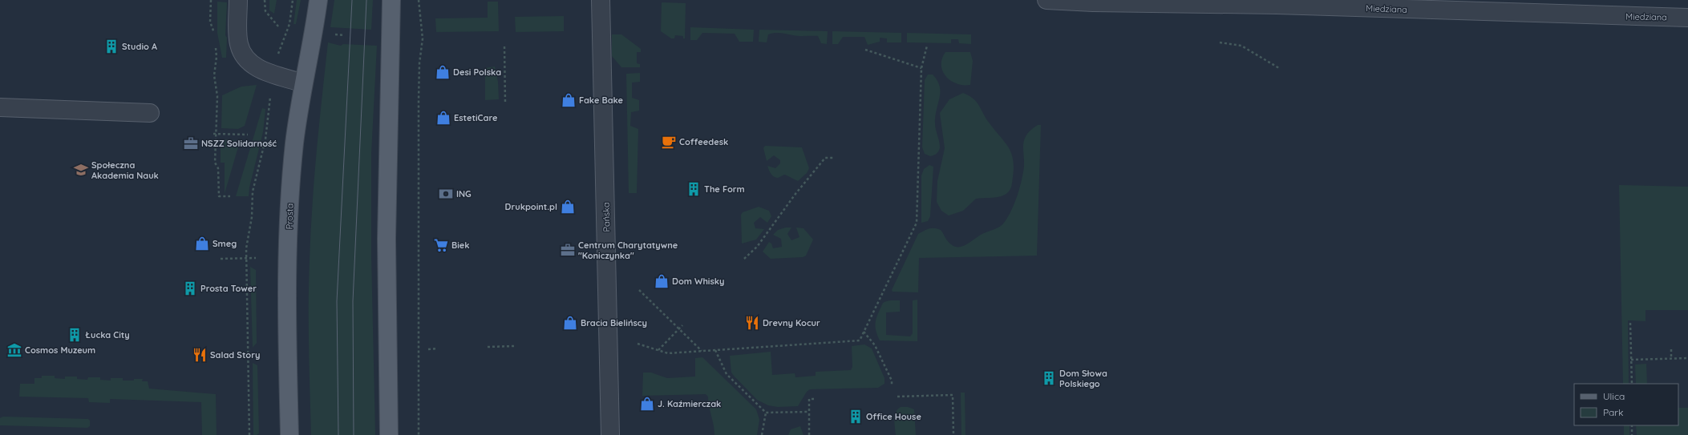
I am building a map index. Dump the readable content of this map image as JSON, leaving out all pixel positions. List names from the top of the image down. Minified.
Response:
{"streets":{"main road":["Prosta"],"street":["Miedziana","Pańska"]},"places":{"building":["Studio A","The Form","Prosta Tower","Łucka City","Dom Słowa Polskiego","Office House"],"shop":["Desi Polska","Fake Bake","EstetiCare","Drukpoint.pl","Smeg","Dom Whisky","Bracia Bielińscy","J. Kaźmierczak"],"cafe":["Coffeedesk"],"office":["NSZZ Solidarność","Centrum Charytatywne \"Koniczynka\""],"school or university":["Społeczna Akademia Nauk"],"bank":["ING"],"supermarket":["Biek"],"restaurant":["Drevny Kocur","Salad Story"],"museum":["Cosmos Muzeum"]},"legend":["Ulica","Park"]}
